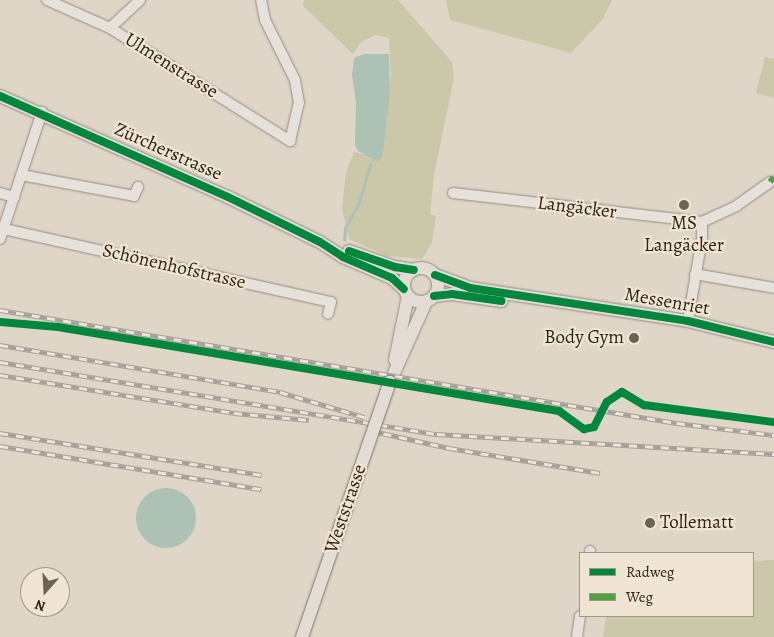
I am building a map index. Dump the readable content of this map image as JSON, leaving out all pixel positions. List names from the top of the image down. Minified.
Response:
{"streets":{"main road":["Zürcherstrasse","Messenriet","Weststrasse"],"street":["Ulmenstrasse","Langäcker","Schönenhofstrasse"]},"crossings":[["Zürcherstrasse","Messenriet"],["Zürcherstrasse","Weststrasse"],["Messenriet","Weststrasse"]],"places":["MS Langäcker","Body Gym","Tollematt"],"legend":["Radweg","Weg"],"north":"bottom"}
